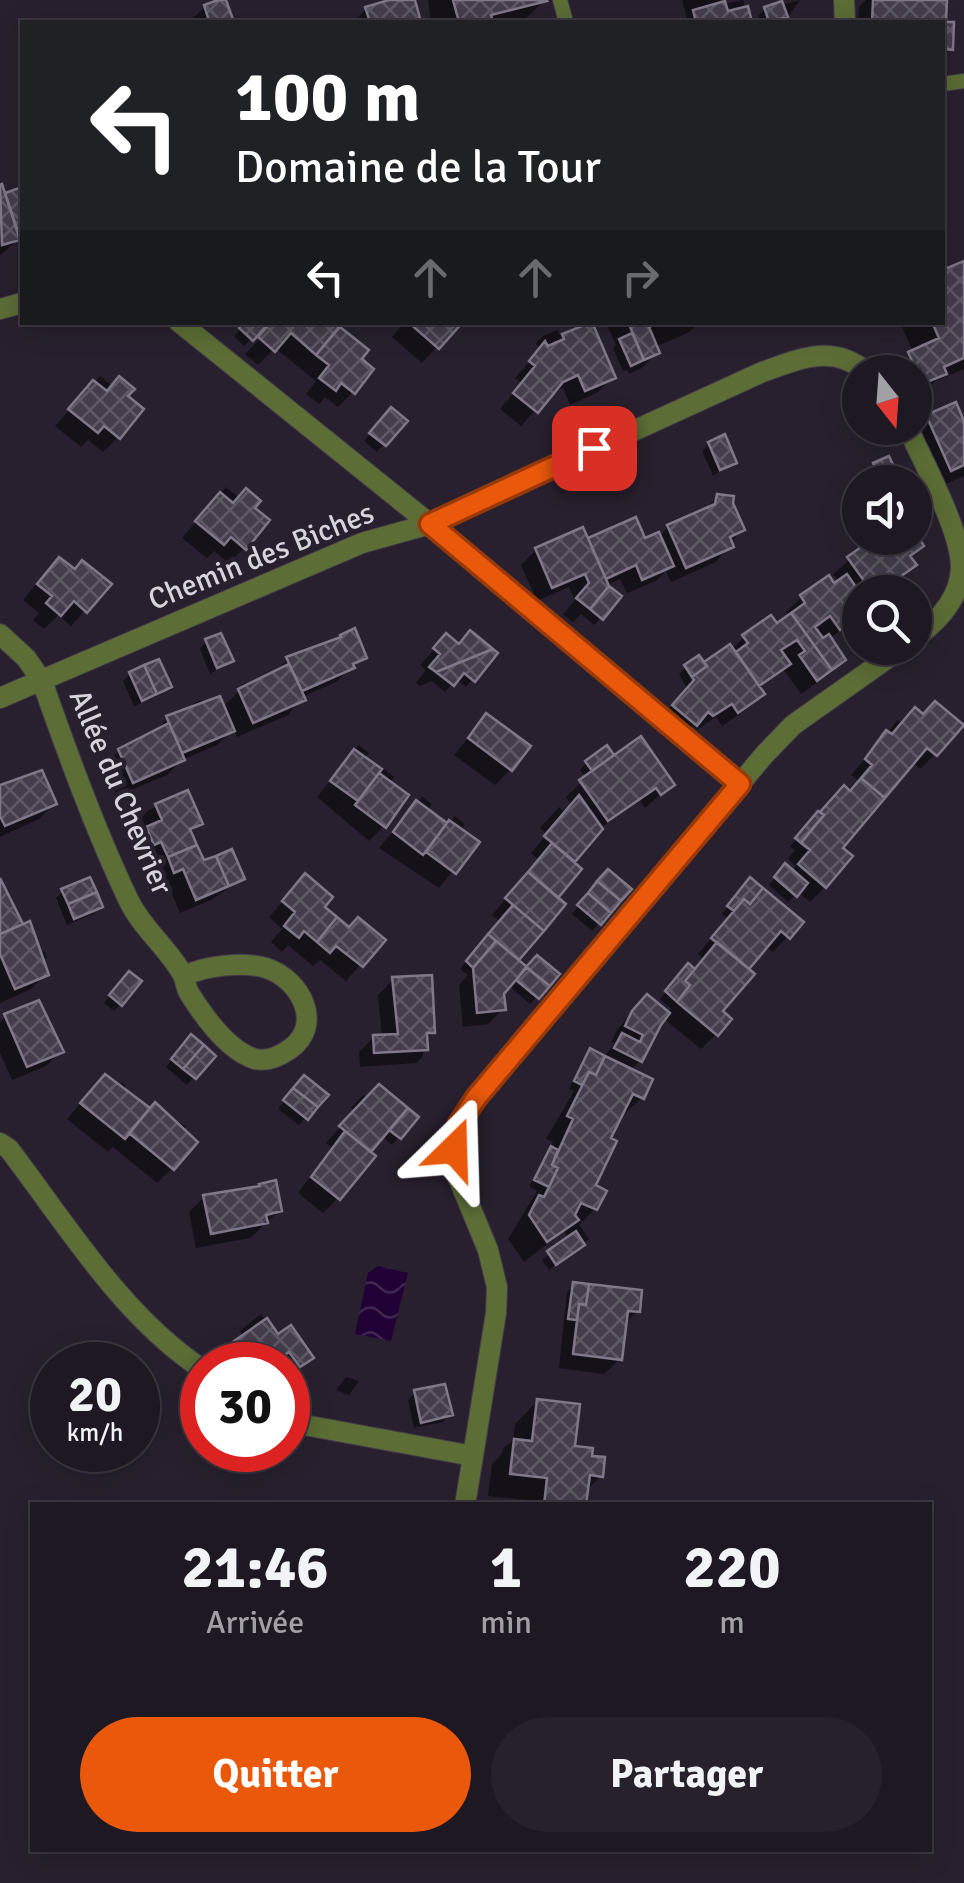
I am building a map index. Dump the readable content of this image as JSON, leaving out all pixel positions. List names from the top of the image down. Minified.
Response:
{"streets":{"street":["Chemin des Biches","Allée du Chevrier"]},"crossings":[["Chemin des Biches","Allée du Chevrier"]],"north":"bottom","page":{"turn":["100 m","Domaine de la Tour"],"speed":"20 km/h","limit":"30","eta":["21:46","Arrivée","1","min","220","m"],"buttons":["Quitter","Partager"]}}
